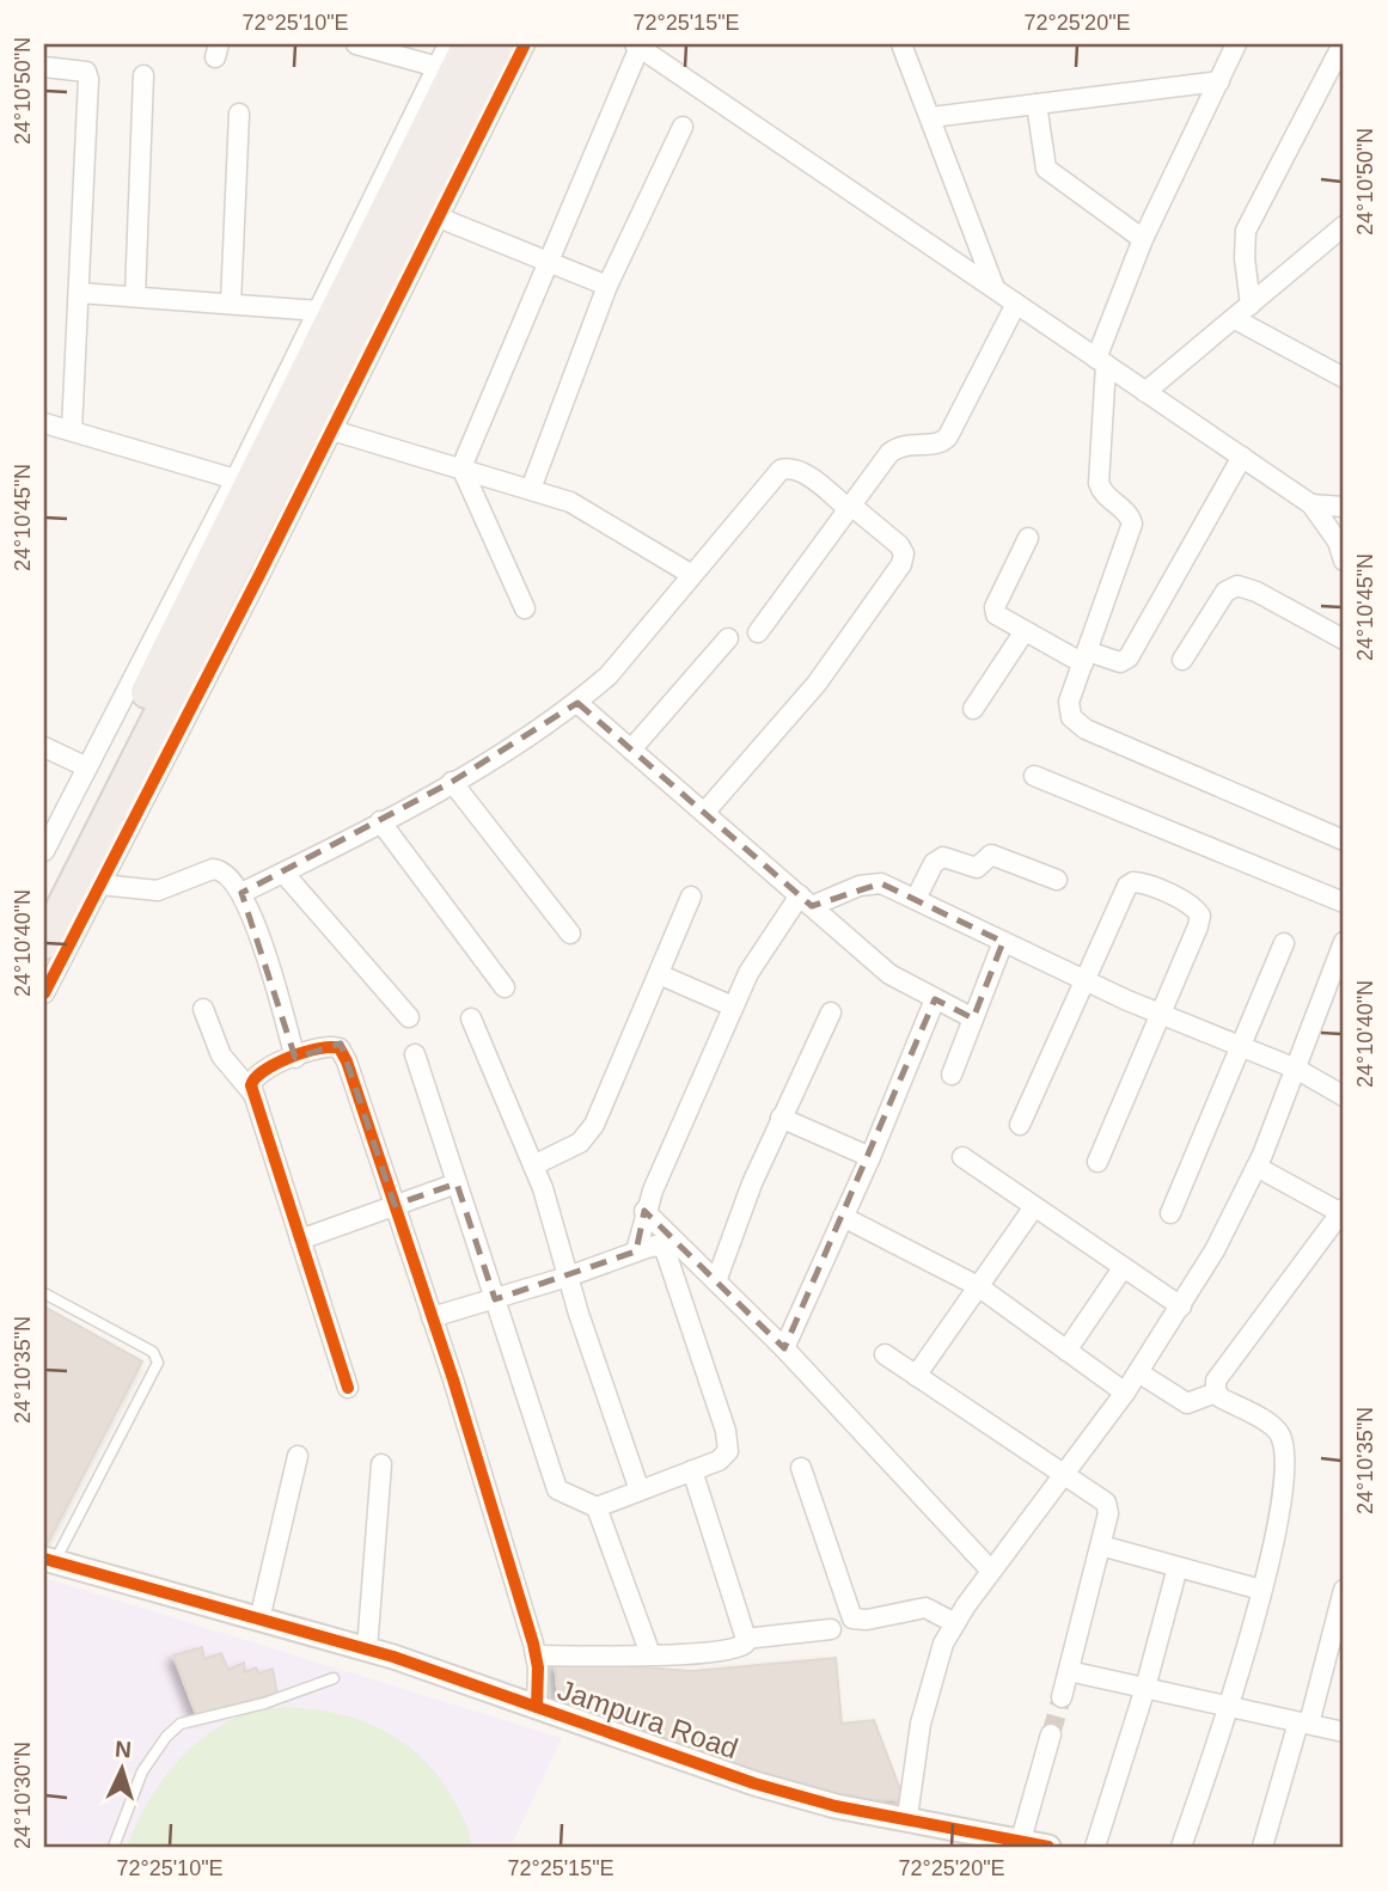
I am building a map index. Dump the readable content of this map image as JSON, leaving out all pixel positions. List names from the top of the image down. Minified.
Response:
{"streets":{"street":["Jampura Road"]},"north":"top","coordinates":["72°25'10\"E","72°25'15\"E","72°25'20\"E","24°10'50\"N","24°10'45\"N","24°10'40\"N","24°10'35\"N","24°10'30\"N"]}
